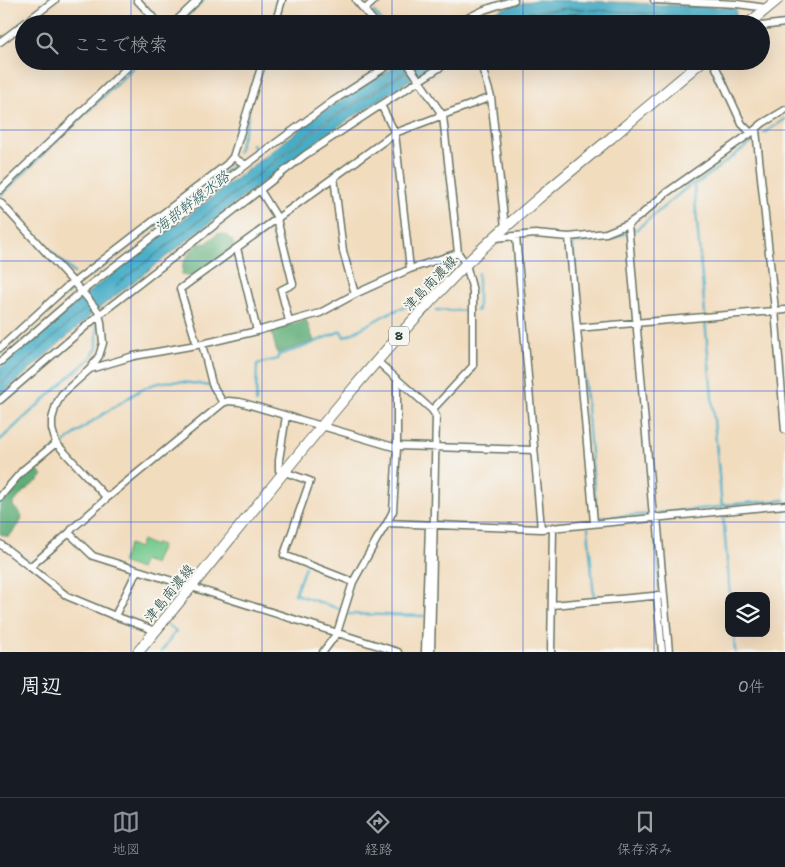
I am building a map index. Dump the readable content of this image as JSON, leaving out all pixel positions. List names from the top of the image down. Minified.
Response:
{"streets":{"main road":["津島南濃線","8"]},"water":["海部幹線水路"],"page":{"search":"ここで検索","heading":["周辺","0件"],"nav":["地図","経路","保存済み"]}}
